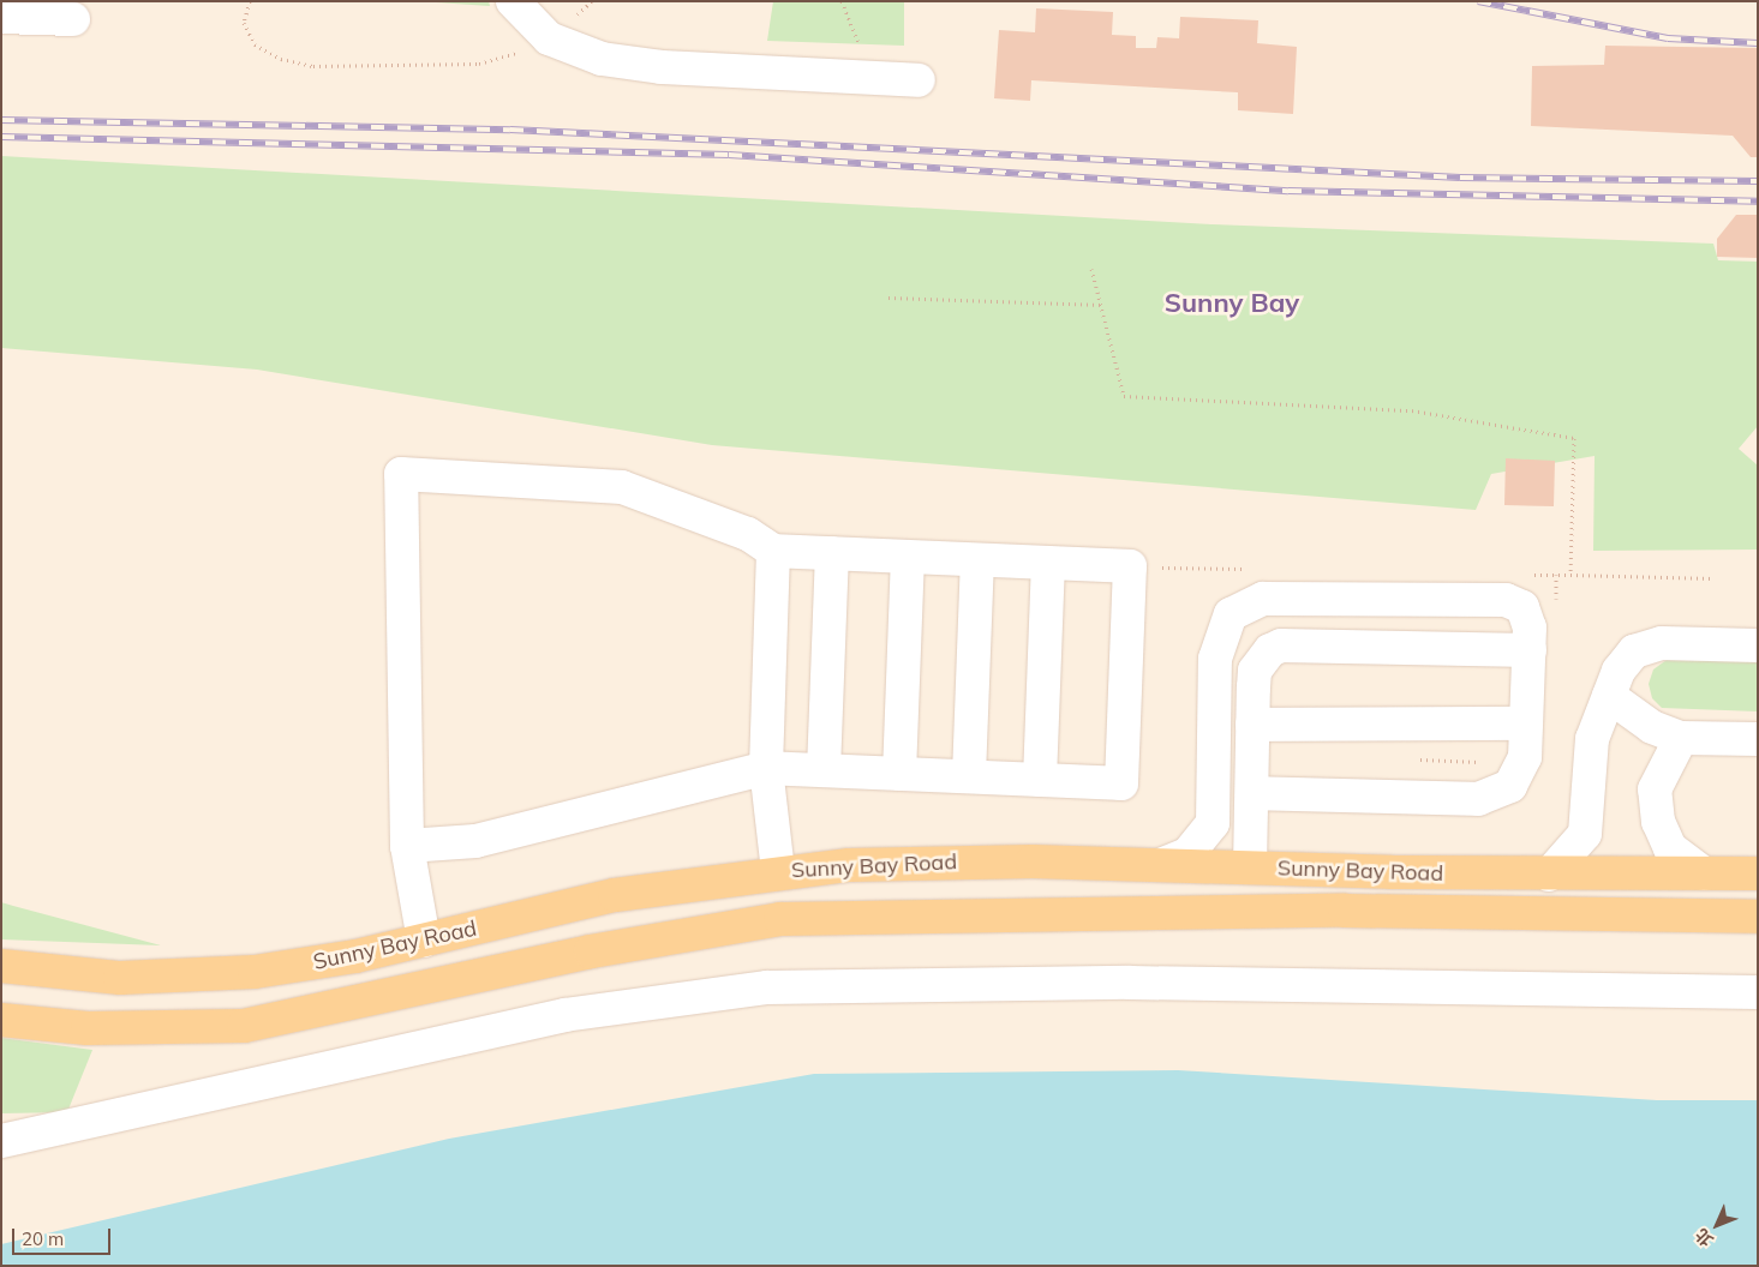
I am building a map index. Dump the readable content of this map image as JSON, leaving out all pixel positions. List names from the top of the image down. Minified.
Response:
{"streets":{"main road":["Sunny Bay Road"]},"districts":["Sunny Bay"],"scale_bar":"20 m","north":"bottom left"}
